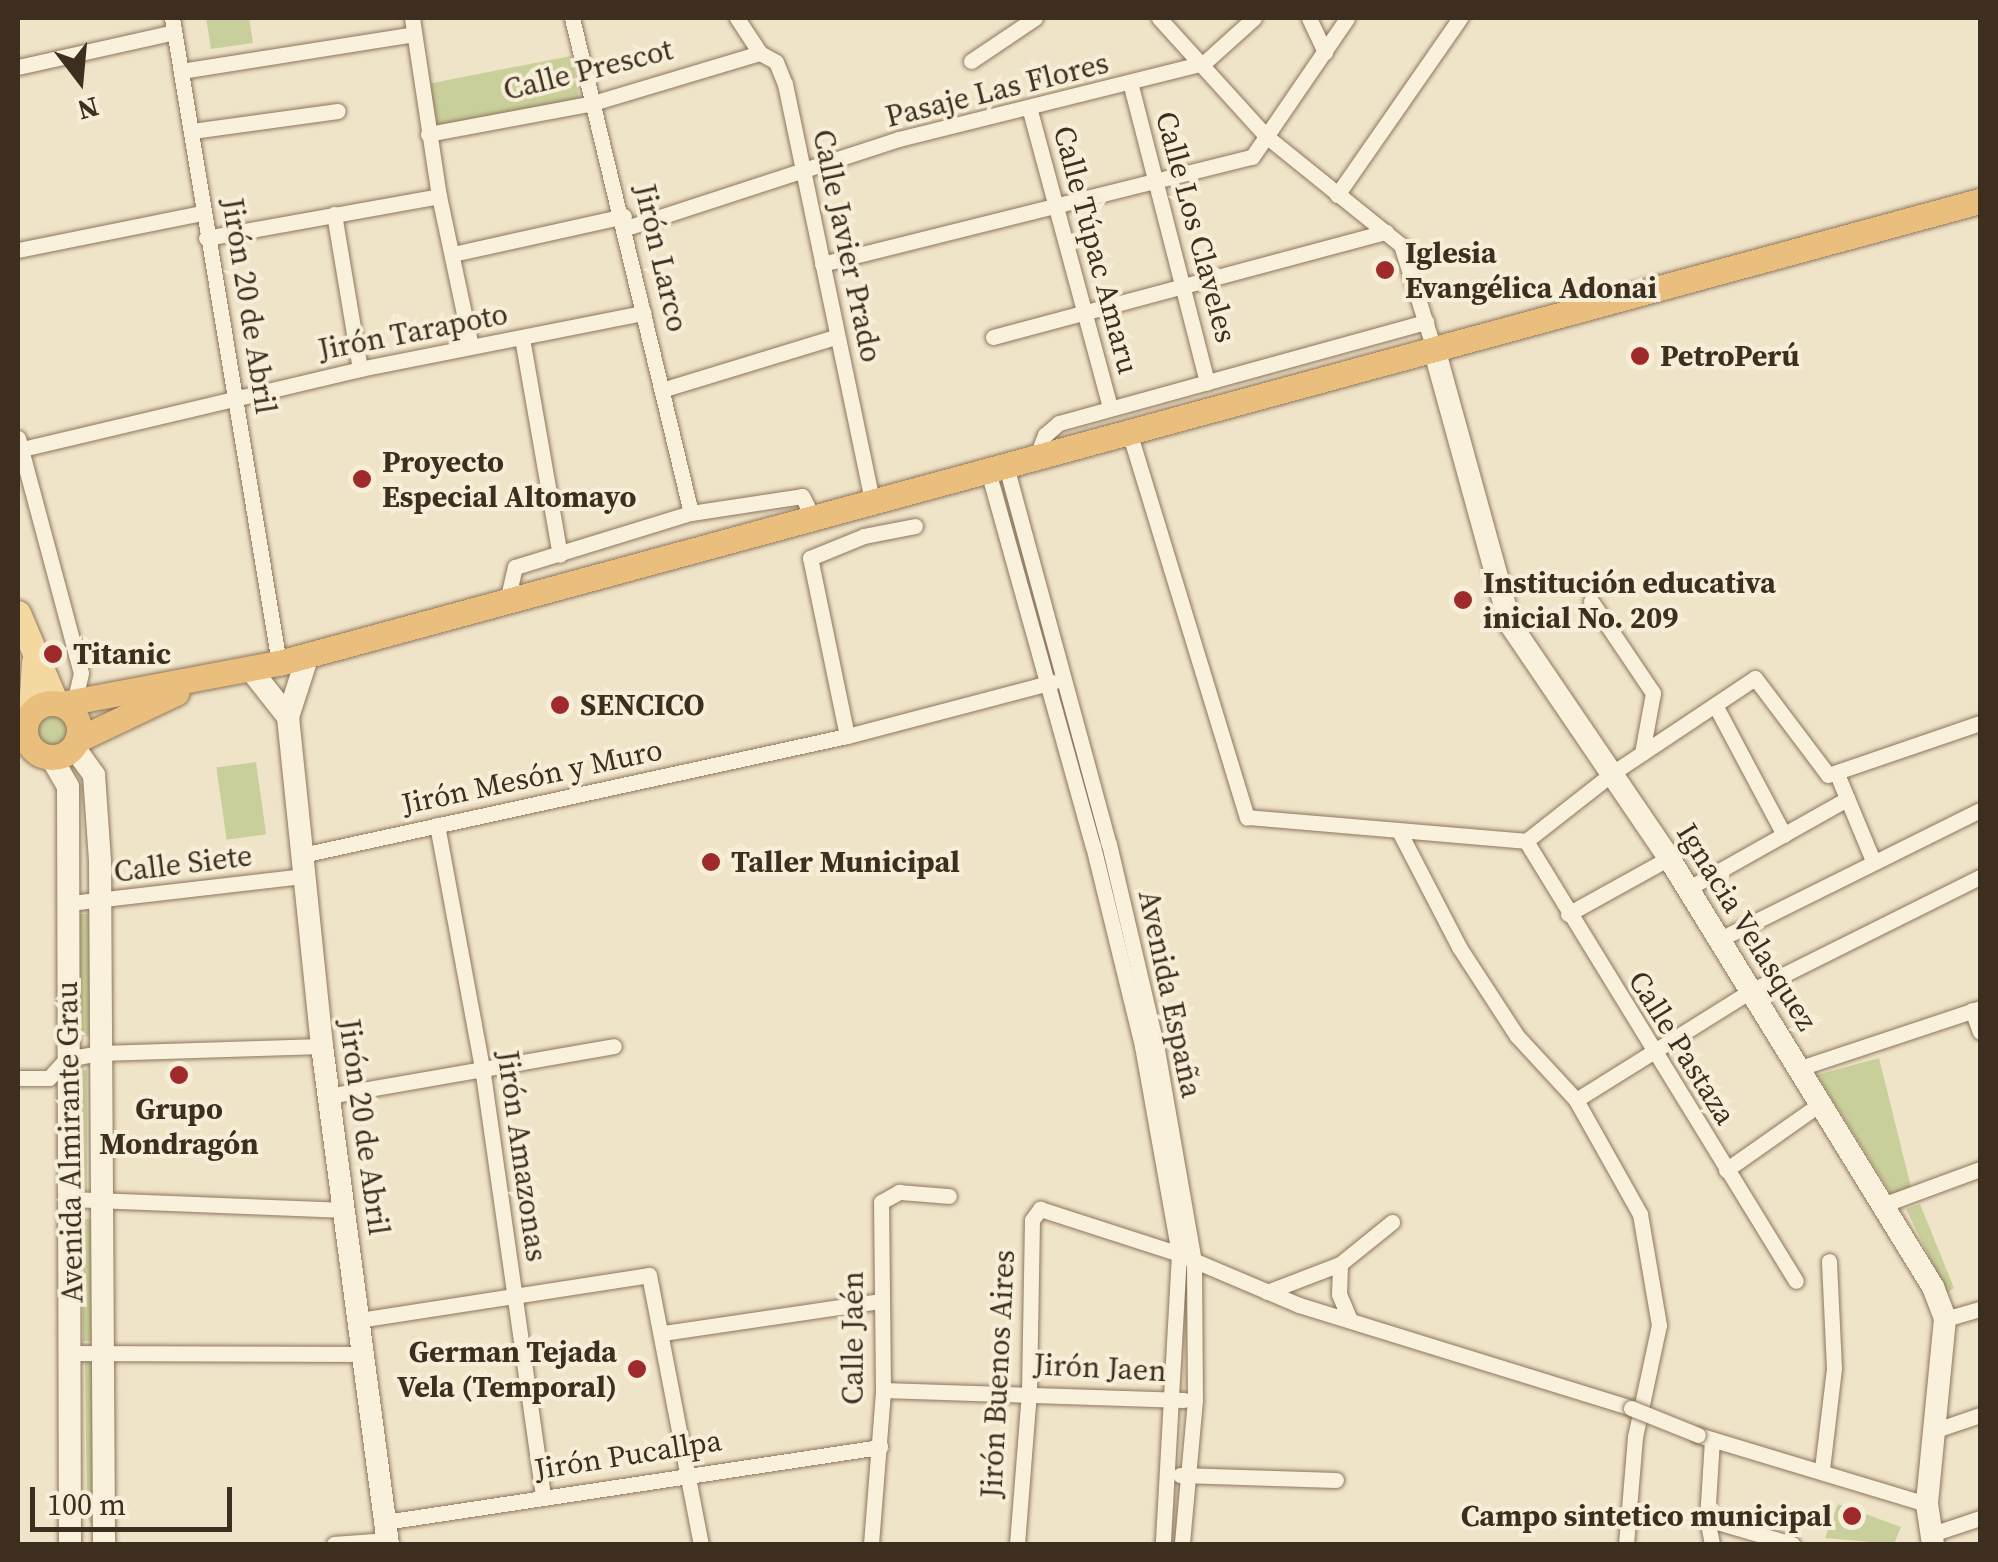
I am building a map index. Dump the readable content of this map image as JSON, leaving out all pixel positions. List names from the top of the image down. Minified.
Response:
{"streets":{"main road":["Jirón 20 de Abril","Ignacia Velasquez","Avenida Almirante Grau"],"street":["Calle Prescot","Pasaje Las Flores","Calle Los Claveles","Calle Javier Prado","Calle Túpac Amaru","Jirón Larco","Jirón Tarapoto","Jirón Mesón y Muro","Calle Siete","Avenida España","Calle Pastaza","Jirón Amazonas","Calle Jaén","Jirón Jaen","Jirón Buenos Aires","Jirón Pucallpa"]},"crossings":[["Calle Prescot","Calle Javier Prado"],["Calle Prescot","Jirón Larco"],["Pasaje Las Flores","Calle Los Claveles"],["Pasaje Las Flores","Calle Javier Prado"],["Pasaje Las Flores","Calle Túpac Amaru"],["Pasaje Las Flores","Jirón Larco"],["Jirón Larco","Jirón Tarapoto"],["Jirón 20 de Abril","Jirón Tarapoto"],["Jirón 20 de Abril","Jirón Mesón y Muro"],["Jirón 20 de Abril","Calle Siete"],["Jirón 20 de Abril","Jirón Pucallpa"],["Jirón Mesón y Muro","Calle Siete"],["Jirón Mesón y Muro","Avenida España"],["Jirón Mesón y Muro","Jirón Amazonas"],["Calle Siete","Avenida Almirante Grau"],["Avenida España","Jirón Jaen"],["Avenida España","Jirón Buenos Aires"],["Jirón Amazonas","Jirón Pucallpa"],["Calle Jaén","Jirón Jaen"],["Calle Jaén","Jirón Pucallpa"],["Jirón Jaen","Jirón Buenos Aires"]],"places":["Iglesia Evangélica Adonai","PetroPerú","Proyecto Especial Altomayo","Institución educativa inicial No. 209","Titanic","SENCICO","Taller Municipal","Grupo Mondragón","German Tejada Vela (Temporal)","Campo sintetico municipal"],"scale_bar":"100 m","north":"bottom"}
